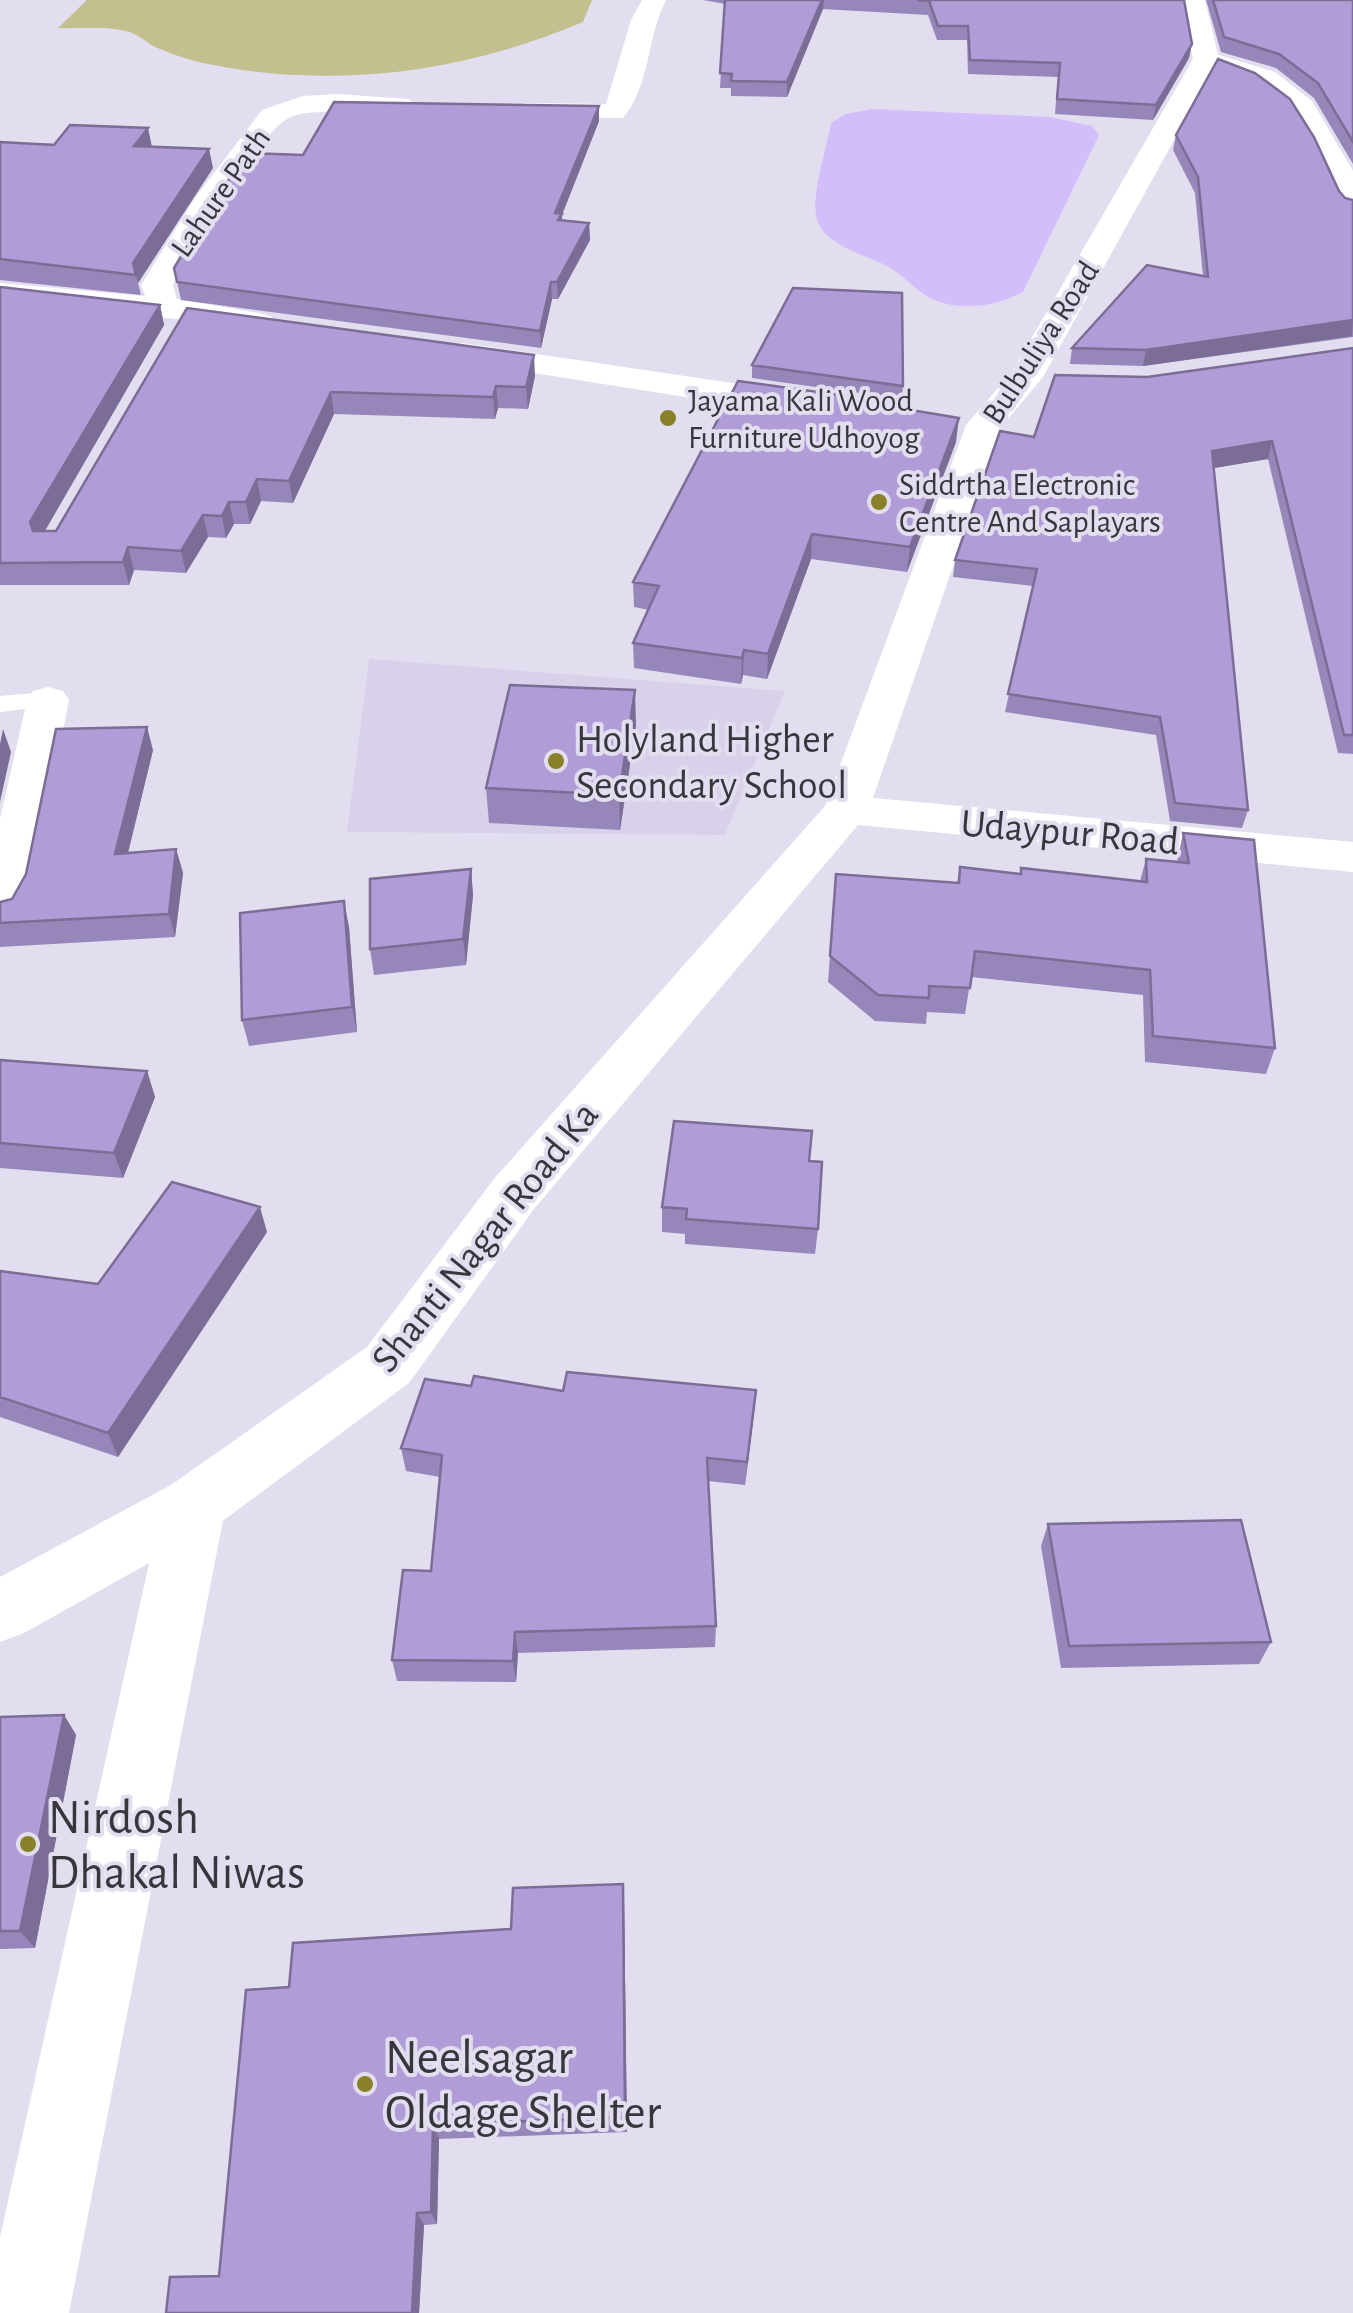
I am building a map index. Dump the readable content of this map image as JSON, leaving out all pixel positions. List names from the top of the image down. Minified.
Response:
{"streets":{"street":["Lahure Path","Bulbuliya Road","Udaypur Road","Shanti Nagar Road Ka"]},"crossings":[["Bulbuliya Road","Udaypur Road"],["Bulbuliya Road","Shanti Nagar Road Ka"],["Udaypur Road","Shanti Nagar Road Ka"]],"places":["Jayama Kali Wood Furniture Udhoyog","Siddrtha Electronic Centre And Saplayars","Holyland Higher Secondary School","Nirdosh Dhakal Niwas","Neelsagar Oldage Shelter"]}
